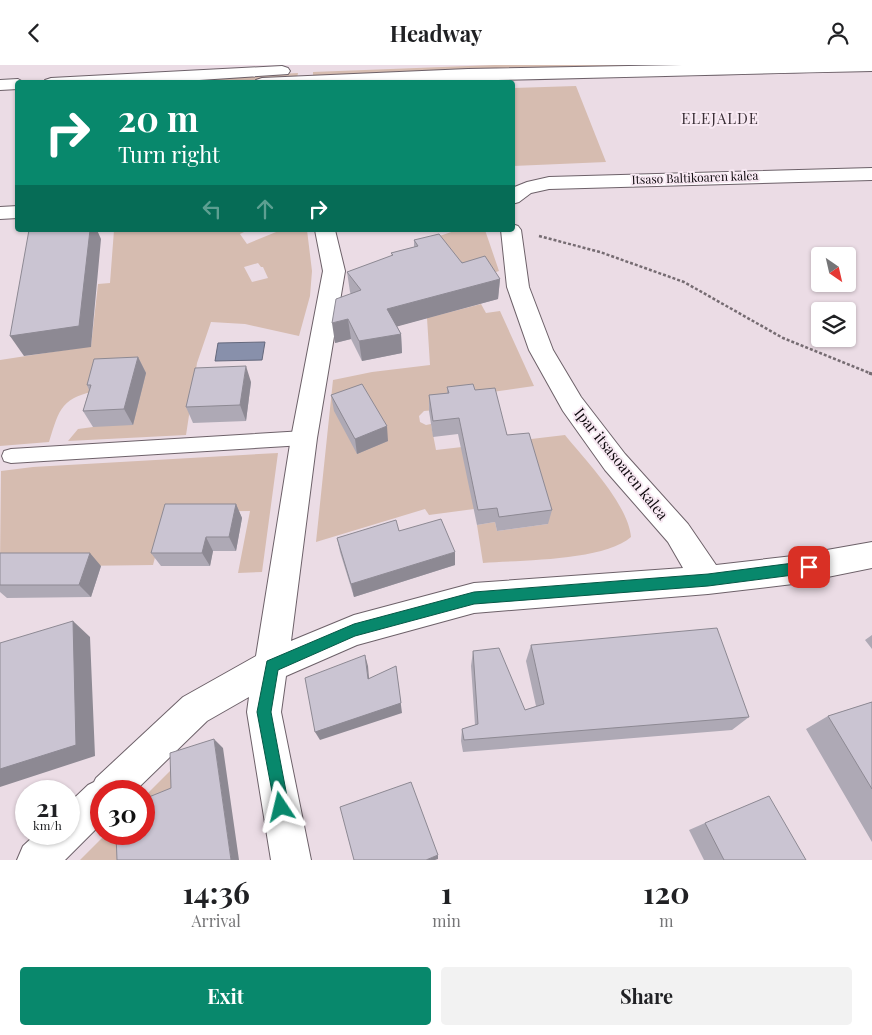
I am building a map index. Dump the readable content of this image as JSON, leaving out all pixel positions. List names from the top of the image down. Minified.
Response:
{"streets":{"street":["Itsaso Baltikoaren kalea","Ipar itsasoaren kalea"]},"districts":["ELEJALDE"],"north":"bottom right","page":{"header":"Headway","turn":["20 m","Turn right"],"speed":"21 km/h","limit":"30","eta":["14:36","Arrival","1","min","120","m"],"buttons":["Exit","Share"]}}
